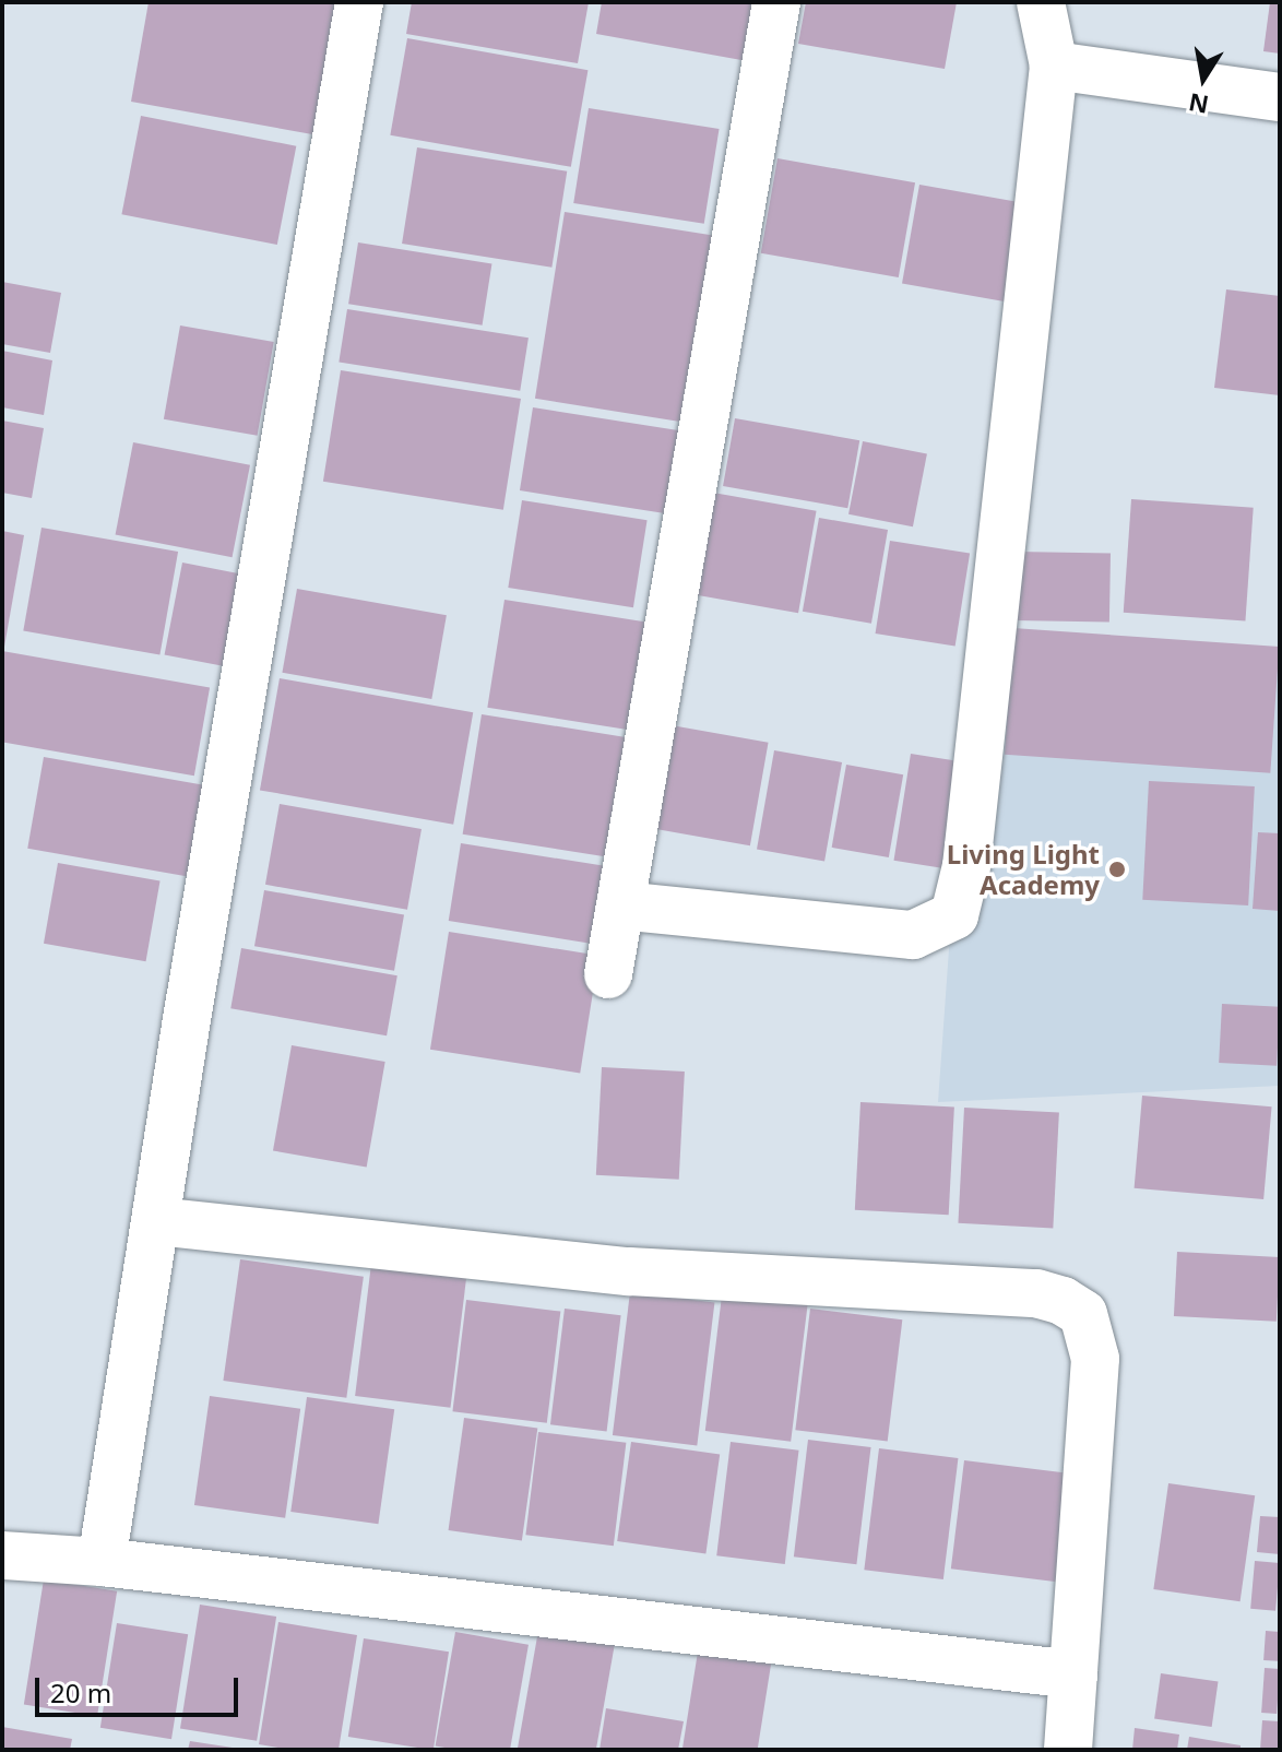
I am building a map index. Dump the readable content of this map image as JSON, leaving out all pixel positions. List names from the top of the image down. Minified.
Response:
{"places":["Living Light Academy"],"scale_bar":"20 m","north":"bottom"}
